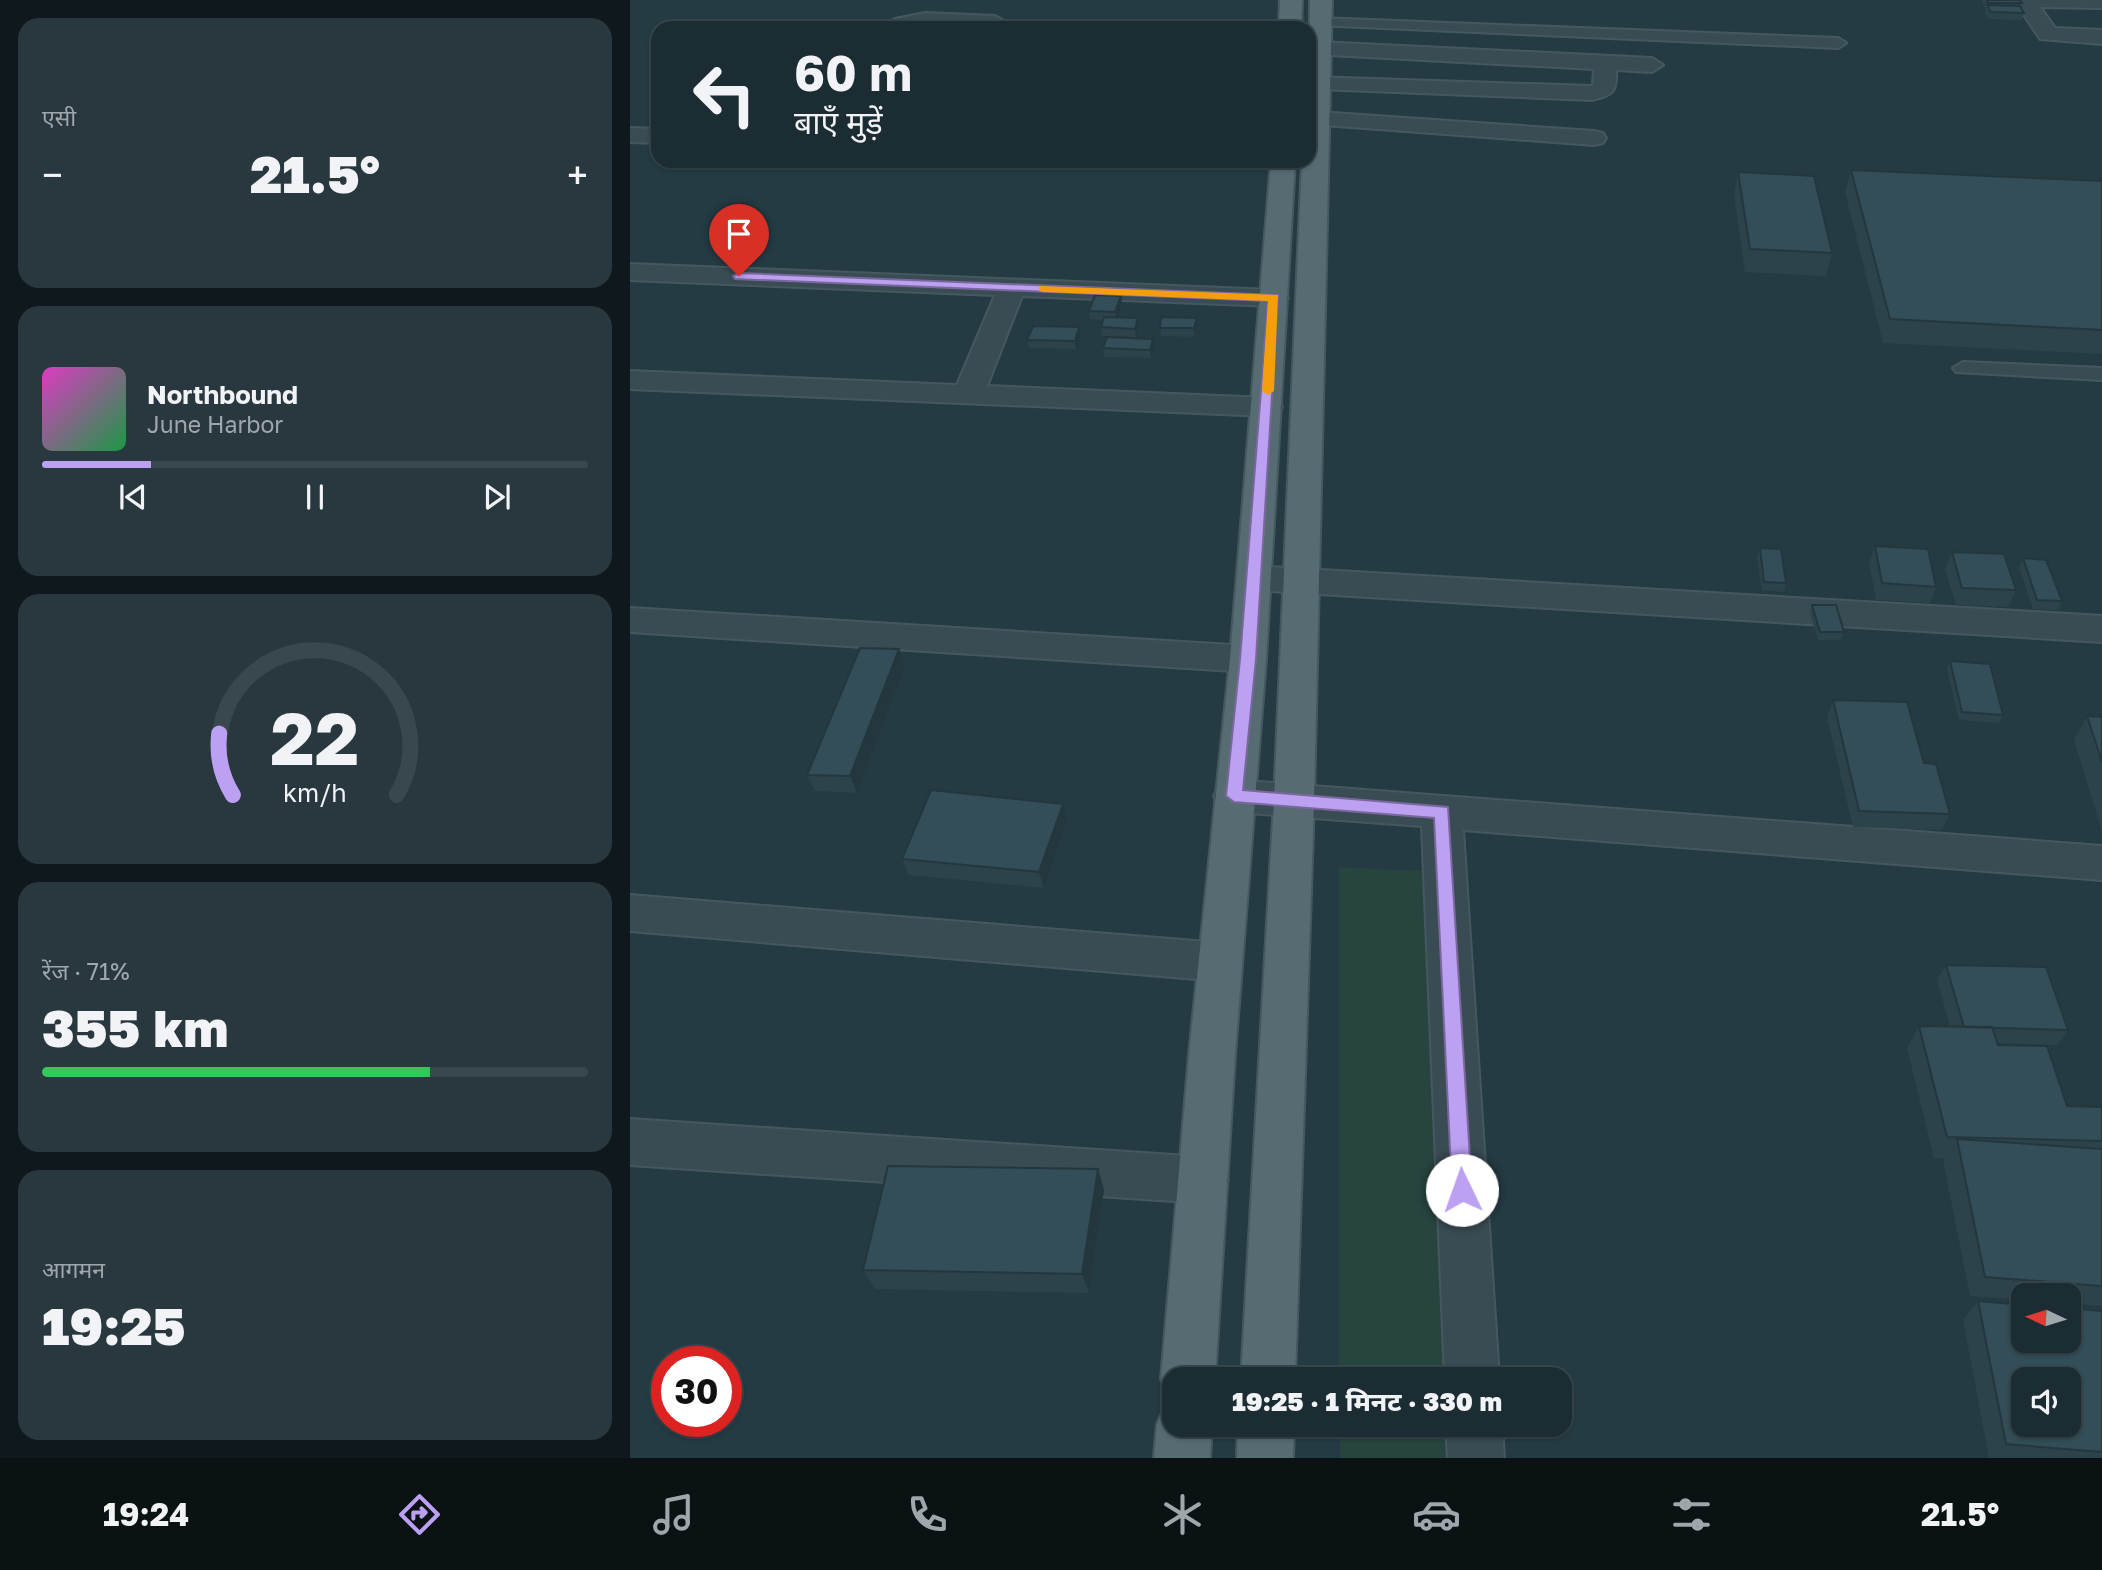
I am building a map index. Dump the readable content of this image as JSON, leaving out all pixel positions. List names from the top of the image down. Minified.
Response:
{"north":"left","page":{"tile":["एसी",["रेंज · 71%","355 km"],["आगमन","19:25"]],"turn":["60 m","बाएँ मुड़ें"],"heat":["−","21.5°","+"],"song":["Northbound","June Harbor"],"limit":"30","trip":"19:25 · 1 मिनट · 330 m","tabs":["19:24","21.5°"],"gauge":["22","km/h"]}}
